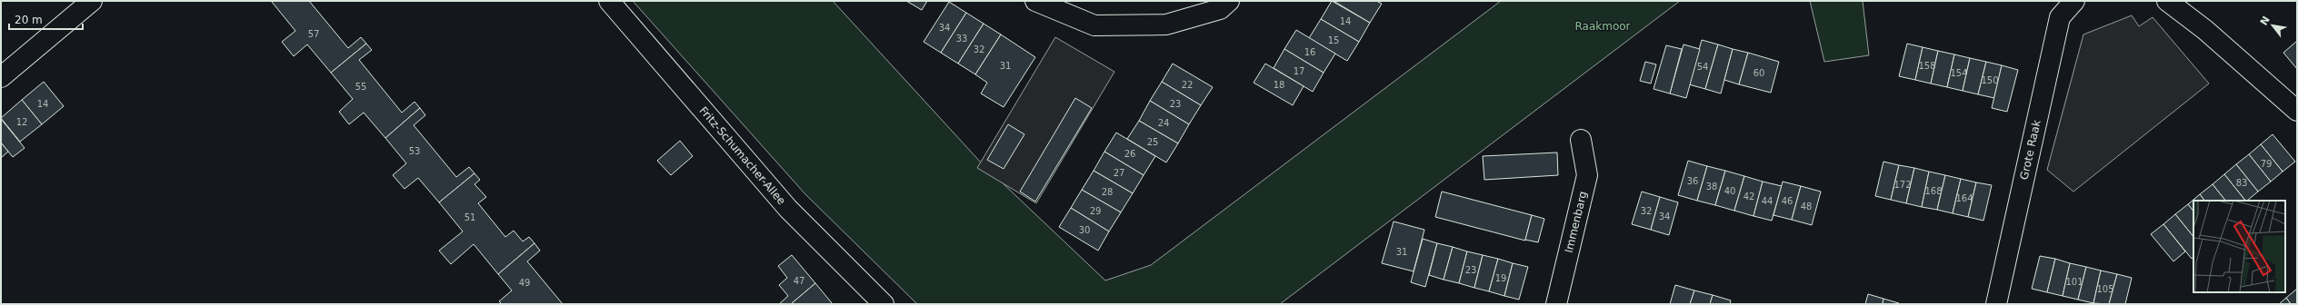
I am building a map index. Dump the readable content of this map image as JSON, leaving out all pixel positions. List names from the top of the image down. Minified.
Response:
{"streets":{"street":["Grote Raak","Fritz-Schumacher-Allee","Immenbarg"]},"parks":["Raakmoor"],"house_numbers":["14","34","57","33","15","32","16","31","158","54","17","60","154","150","22","18","55","14","23","12","24","25","53","26","79","27","36","83","172","38","40","168","28","42","164","44","46","48","29","32","34","51","30","31","23","19","47","101","49","105"],"scale_bar":"20 m","north":"top left"}
